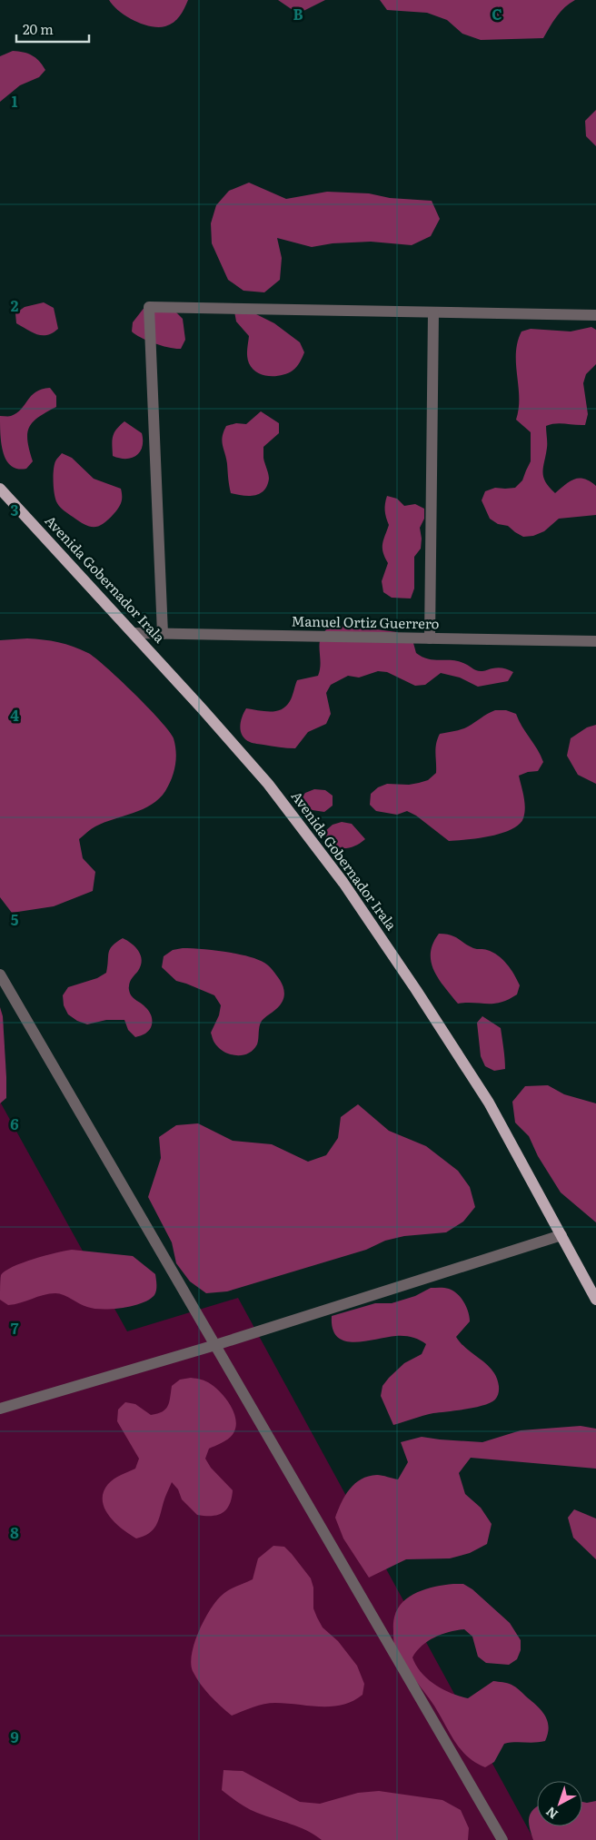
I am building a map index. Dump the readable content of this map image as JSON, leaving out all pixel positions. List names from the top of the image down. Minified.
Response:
{"streets":{"main road":["Avenida Gobernador Irala"],"street":["Manuel Ortiz Guerrero"]},"crossings":[["Avenida Gobernador Irala","Manuel Ortiz Guerrero"]],"scale_bar":"20 m","north":"bottom left","grid":{"columns":["B","C"],"rows":["1","2","3","4","5","6","7","8","9"]}}
